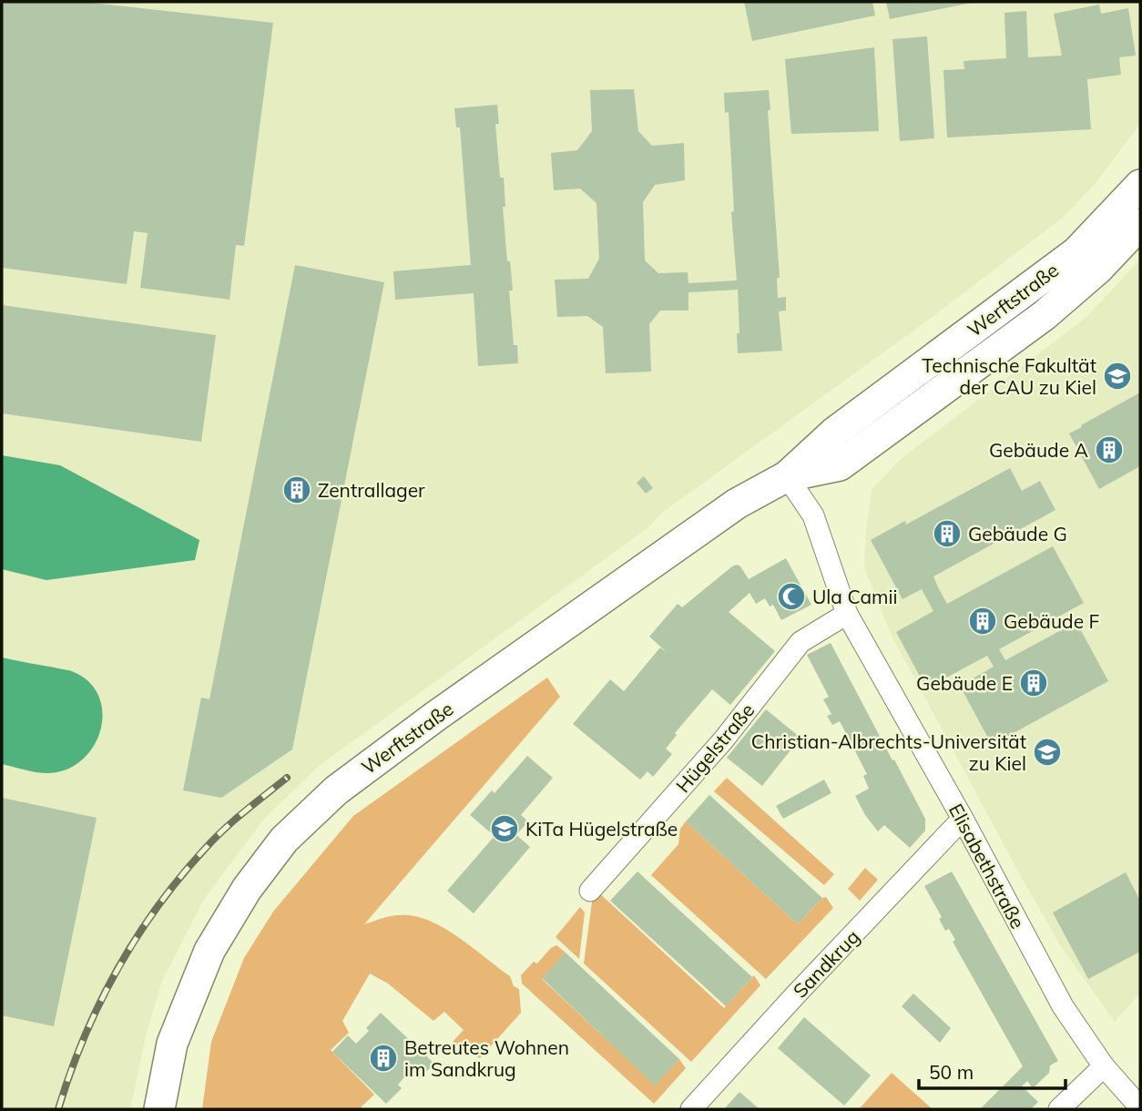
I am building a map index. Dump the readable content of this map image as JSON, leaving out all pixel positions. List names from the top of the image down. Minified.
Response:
{"streets":{"main road":["Werftstraße"],"street":["Hügelstraße","Elisabethstraße","Sandkrug"]},"crossings":[["Werftstraße","Elisabethstraße"],["Hügelstraße","Elisabethstraße"],["Elisabethstraße","Sandkrug"]],"places":{"school or university":["Technische Fakultät der CAU zu Kiel","Christian-Albrechts-Universität zu Kiel","KiTa Hügelstraße"],"building":["Gebäude A","Zentrallager","Gebäude G","Gebäude F","Gebäude E","Betreutes Wohnen im Sandkrug"],"mosque":["Ula Camii"]},"scale_bar":"50 m"}
